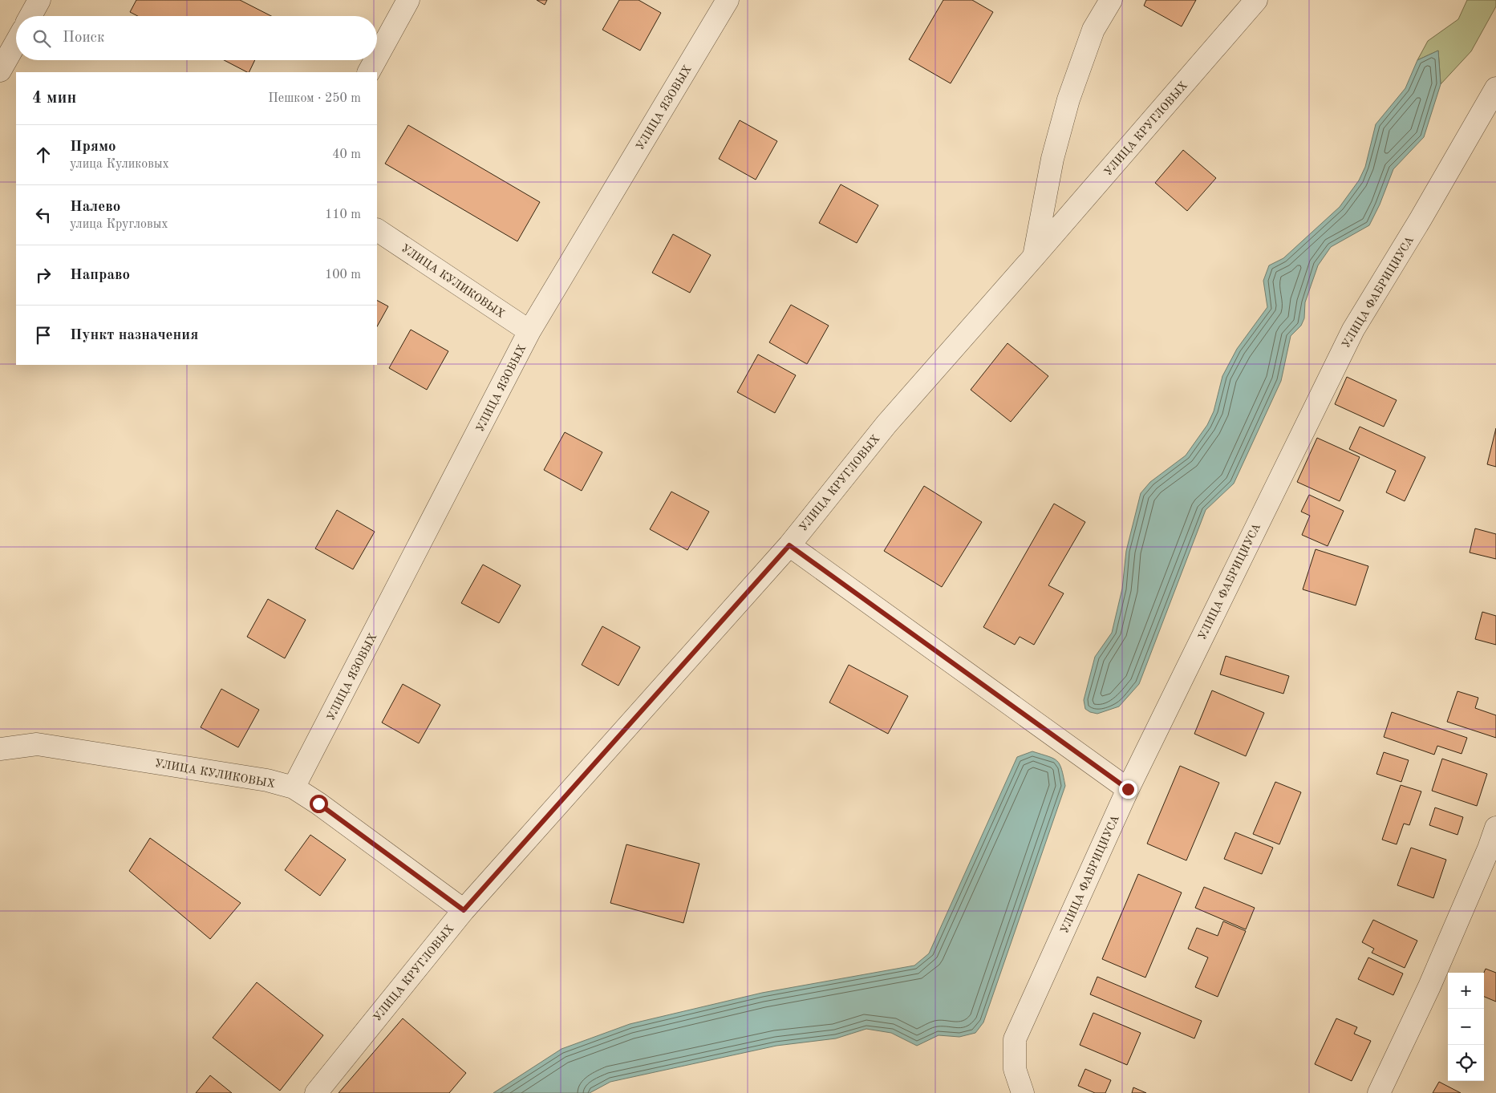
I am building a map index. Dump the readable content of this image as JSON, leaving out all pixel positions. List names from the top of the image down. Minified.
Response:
{"streets":{"street":["УЛИЦА ЯЗОВЫХ","УЛИЦА КРУГЛОВЫХ","УЛИЦА КУЛИКОВЫХ","УЛИЦА ФАБРИЦИУСА"]},"crossings":[["УЛИЦА ЯЗОВЫХ","УЛИЦА КУЛИКОВЫХ"],["УЛИЦА КРУГЛОВЫХ","УЛИЦА КУЛИКОВЫХ"]],"page":{"search":"Поиск","heading":["4 мин","Пешком · 250 m"],"list":[["Прямо","улица Куликовых","40 m"],["Налево","улица Кругловых","110 m"],["Направо","100 m"],"Пункт назначения"],"map_buttons":["+","−"]}}
